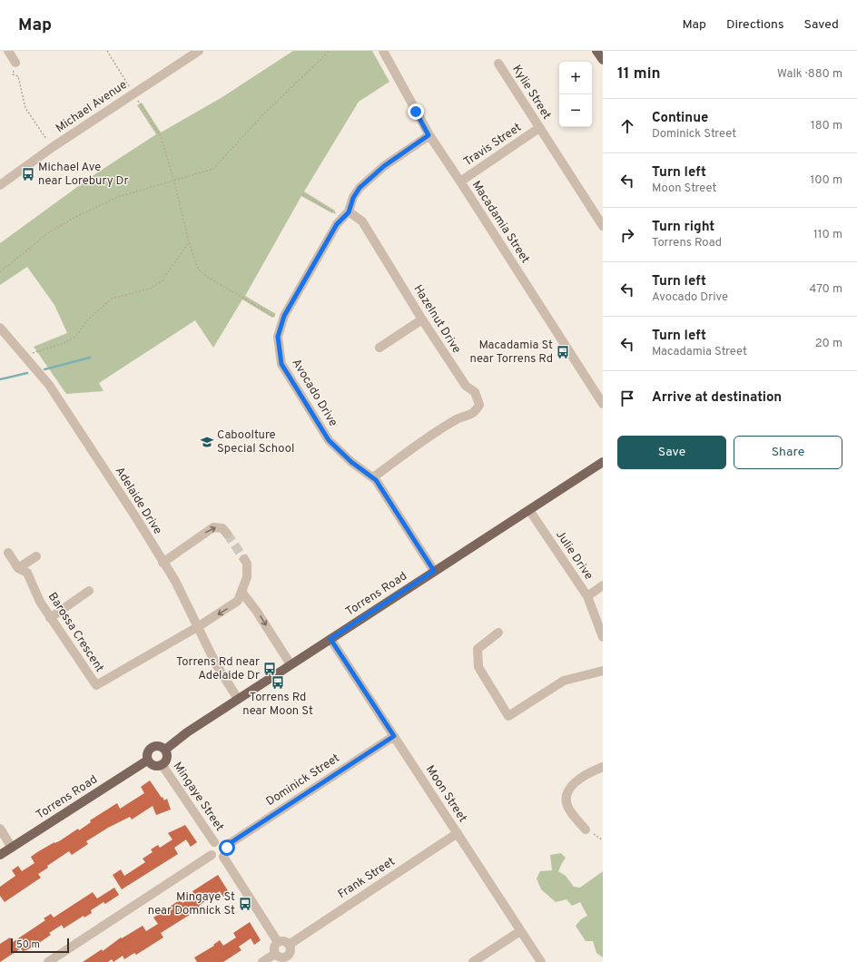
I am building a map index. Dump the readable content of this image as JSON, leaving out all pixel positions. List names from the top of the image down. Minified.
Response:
{"streets":{"main road":["Torrens Road"],"street":["Kylie Street","Michael Avenue","Travis Street","Macadamia Street","Hazelnut Drive","Avocado Drive","Adelaide Drive","Julie Drive","Barossa Crescent","Dominick Street","Moon Street","Mingaye Street","Frank Street"]},"crossings":[["Kylie Street","Travis Street"],["Travis Street","Macadamia Street"],["Macadamia Street","Avocado Drive"],["Hazelnut Drive","Avocado Drive"],["Avocado Drive","Torrens Road"],["Adelaide Drive","Torrens Road"],["Adelaide Drive","Barossa Crescent"],["Julie Drive","Torrens Road"],["Torrens Road","Moon Street"],["Torrens Road","Mingaye Street"],["Dominick Street","Moon Street"],["Dominick Street","Mingaye Street"],["Moon Street","Frank Street"]],"places":{"bus stop":["Michael Ave near Lorebury Dr","Macadamia St near Torrens Rd","Torrens Rd near Adelaide Dr","Torrens Rd near Moon St","Mingaye St near Domnick St"],"school or university":["Caboolture Special School"]},"scale_bar":"50 m","page":{"header":"Map","nav":["Map","Directions","Saved"],"heading":["11 min","Walk · 880 m"],"map_buttons":["+","−"],"list":[["Continue","Dominick Street","180 m"],["Turn left","Moon Street","100 m"],["Turn right","Torrens Road","110 m"],["Turn left","Avocado Drive","470 m"],["Turn left","Macadamia Street","20 m"],"Arrive at destination"],"buttons":["Save","Share"],"scale":"50 m"}}
